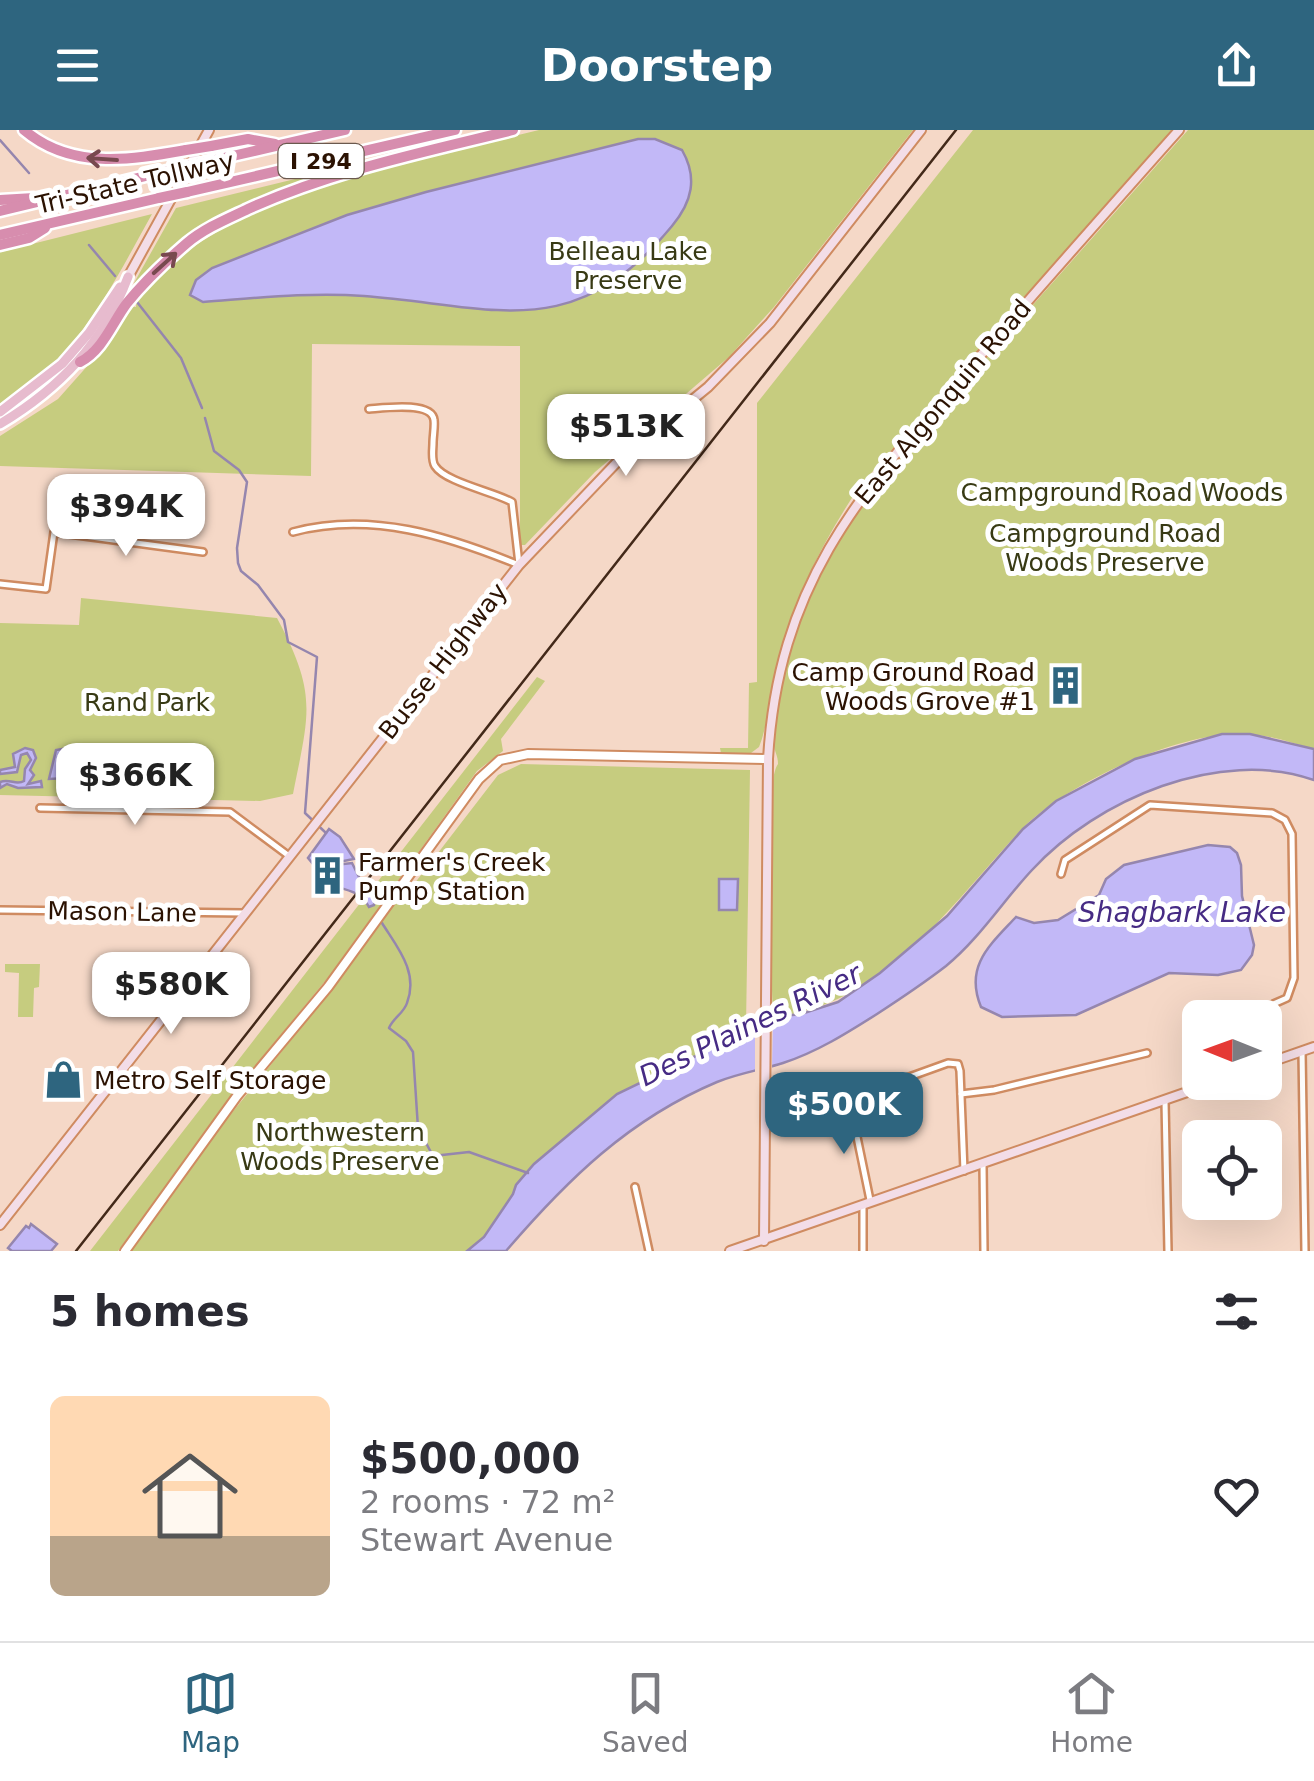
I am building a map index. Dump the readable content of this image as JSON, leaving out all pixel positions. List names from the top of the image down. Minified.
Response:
{"streets":{"highway":["I 294","Tri-State Tollway"],"main road":["East Algonquin Road","Busse Highway"],"street":["Mason Lane"]},"crossings":[["Busse Highway","Mason Lane"]],"water":["Shagbark Lake","Des Plaines River"],"parks":["Belleau Lake Preserve","Campground Road Woods","Campground Road Woods Preserve","Rand Park","Northwestern Woods Preserve"],"places":{"building":["Camp Ground Road Woods Grove #1","Farmer's Creek Pump Station"],"shop":["Metro Self Storage"]},"north":"left","page":{"header":"Doorstep","price":["$513K","$394K","$366K","$580K","$500K"],"heading":"5 homes","list":[{"name":"$500,000","note":"2 rooms · 72 m² · Stewart Avenue"}],"tabs":["Map","Saved","Home"]}}
